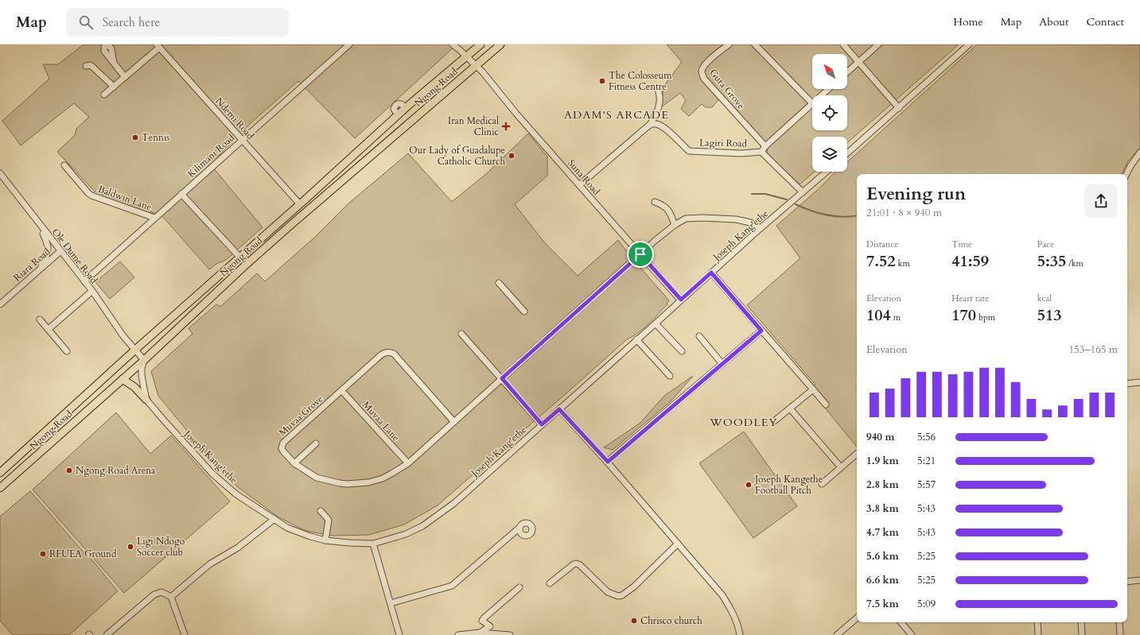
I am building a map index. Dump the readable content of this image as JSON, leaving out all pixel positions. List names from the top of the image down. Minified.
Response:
{"streets":{"main road":["Ngong Road"],"street":["Gura Grove","Ndemi Road","Lagiri Road","Kilimani Road","Suna Road","Baldwin Lane","Joseph Kang'ethe","Ole Dume Road","Riara Road","Muvaa Grove","Muvaa Lane"]},"crossings":[["Ngong Road","Ndemi Road"],["Ngong Road","Suna Road"],["Ngong Road","Ole Dume Road"],["Ndemi Road","Kilimani Road"],["Kilimani Road","Baldwin Lane"],["Kilimani Road","Ole Dume Road"],["Suna Road","Joseph Kang'ethe"],["Ole Dume Road","Riara Road"],["Muvaa Grove","Muvaa Lane"]],"districts":["ADAM'S ARCADE","WOODLEY"],"places":{"other":["The Colosseum Fitness Centre","Tennis","Our Lady of Guadalupe Catholic Church","Ngong Road Arena","Joseph Kangethe Football Pitch","Ligi Ndogo Soccer club","RFUEA Ground","Chrisco church"],"health":["Iran Medical Clinic"]},"north":"top left","page":{"header":"Map","search":"Search here","nav":["Home","Map","About","Contact"],"heading":["Evening run","21:01 · 8 × 940 m"],"stats":[["Distance","7.52 km"],["Time","41:59"],["Pace","5:35 /km"],["Elevation","104 m"],["Heart rate","170 bpm"],["kcal","513"]],"chart":["Elevation","153–165 m"],"list":[{"name":"940 m","note":"5:56"},{"name":"1.9 km","note":"5:21"},{"name":"2.8 km","note":"5:57"},{"name":"3.8 km","note":"5:43"},{"name":"4.7 km","note":"5:43"},{"name":"5.6 km","note":"5:25"},{"name":"6.6 km","note":"5:25"},{"name":"7.5 km","note":"5:09"}]}}
